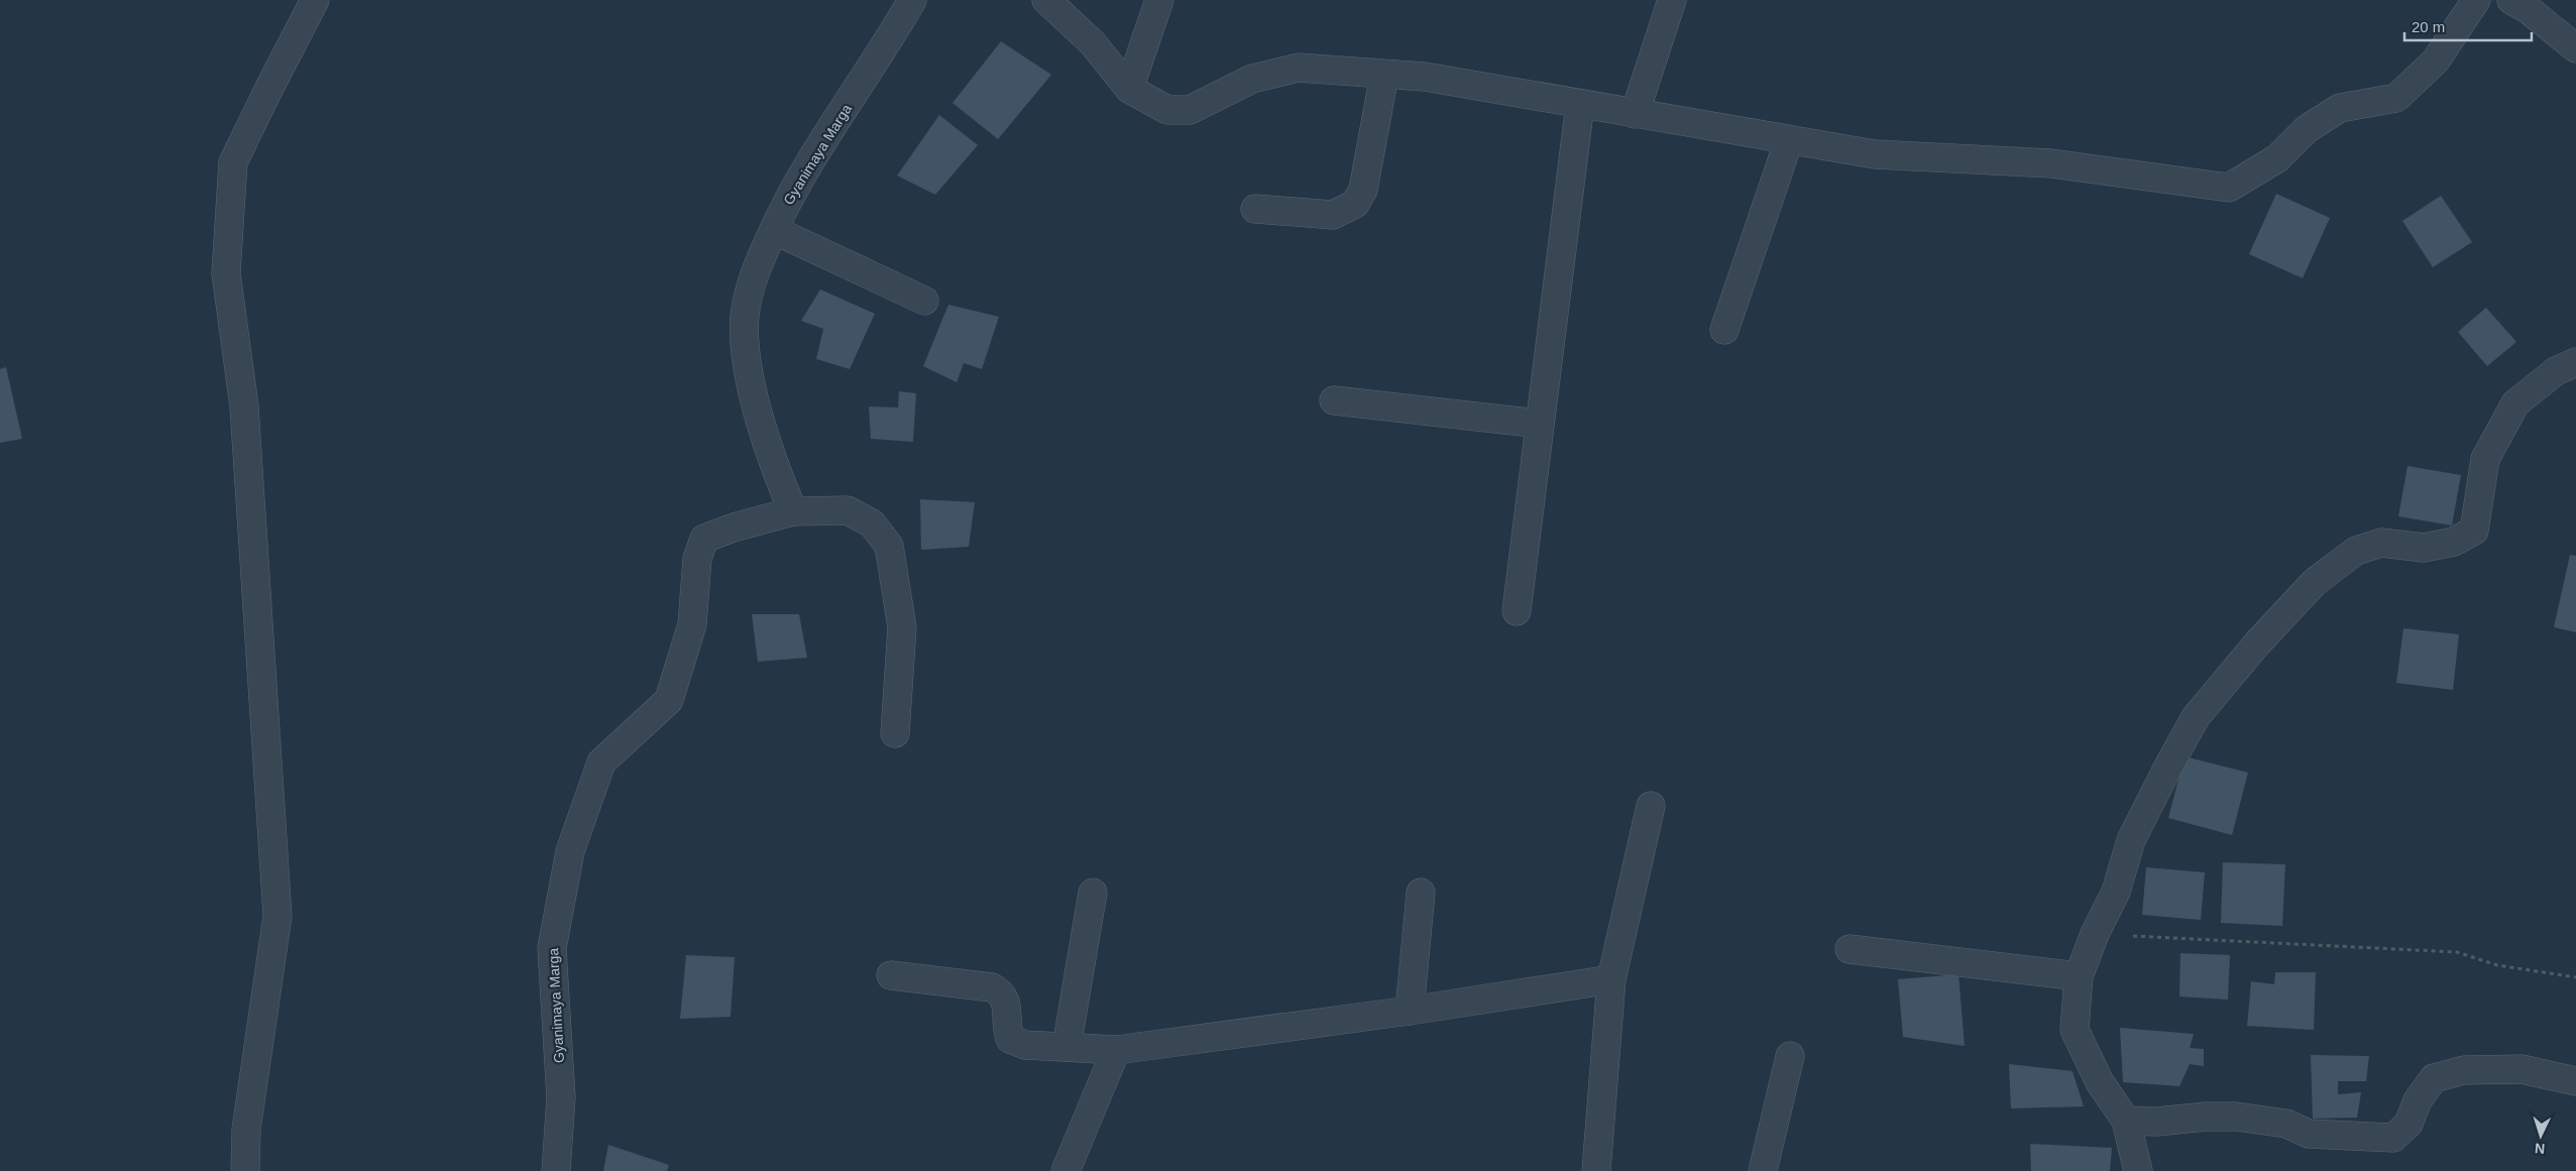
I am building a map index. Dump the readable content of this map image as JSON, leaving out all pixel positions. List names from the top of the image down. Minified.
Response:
{"streets":{"street":["Gyanimaya Marga"]},"scale_bar":"20 m","north":"bottom"}
